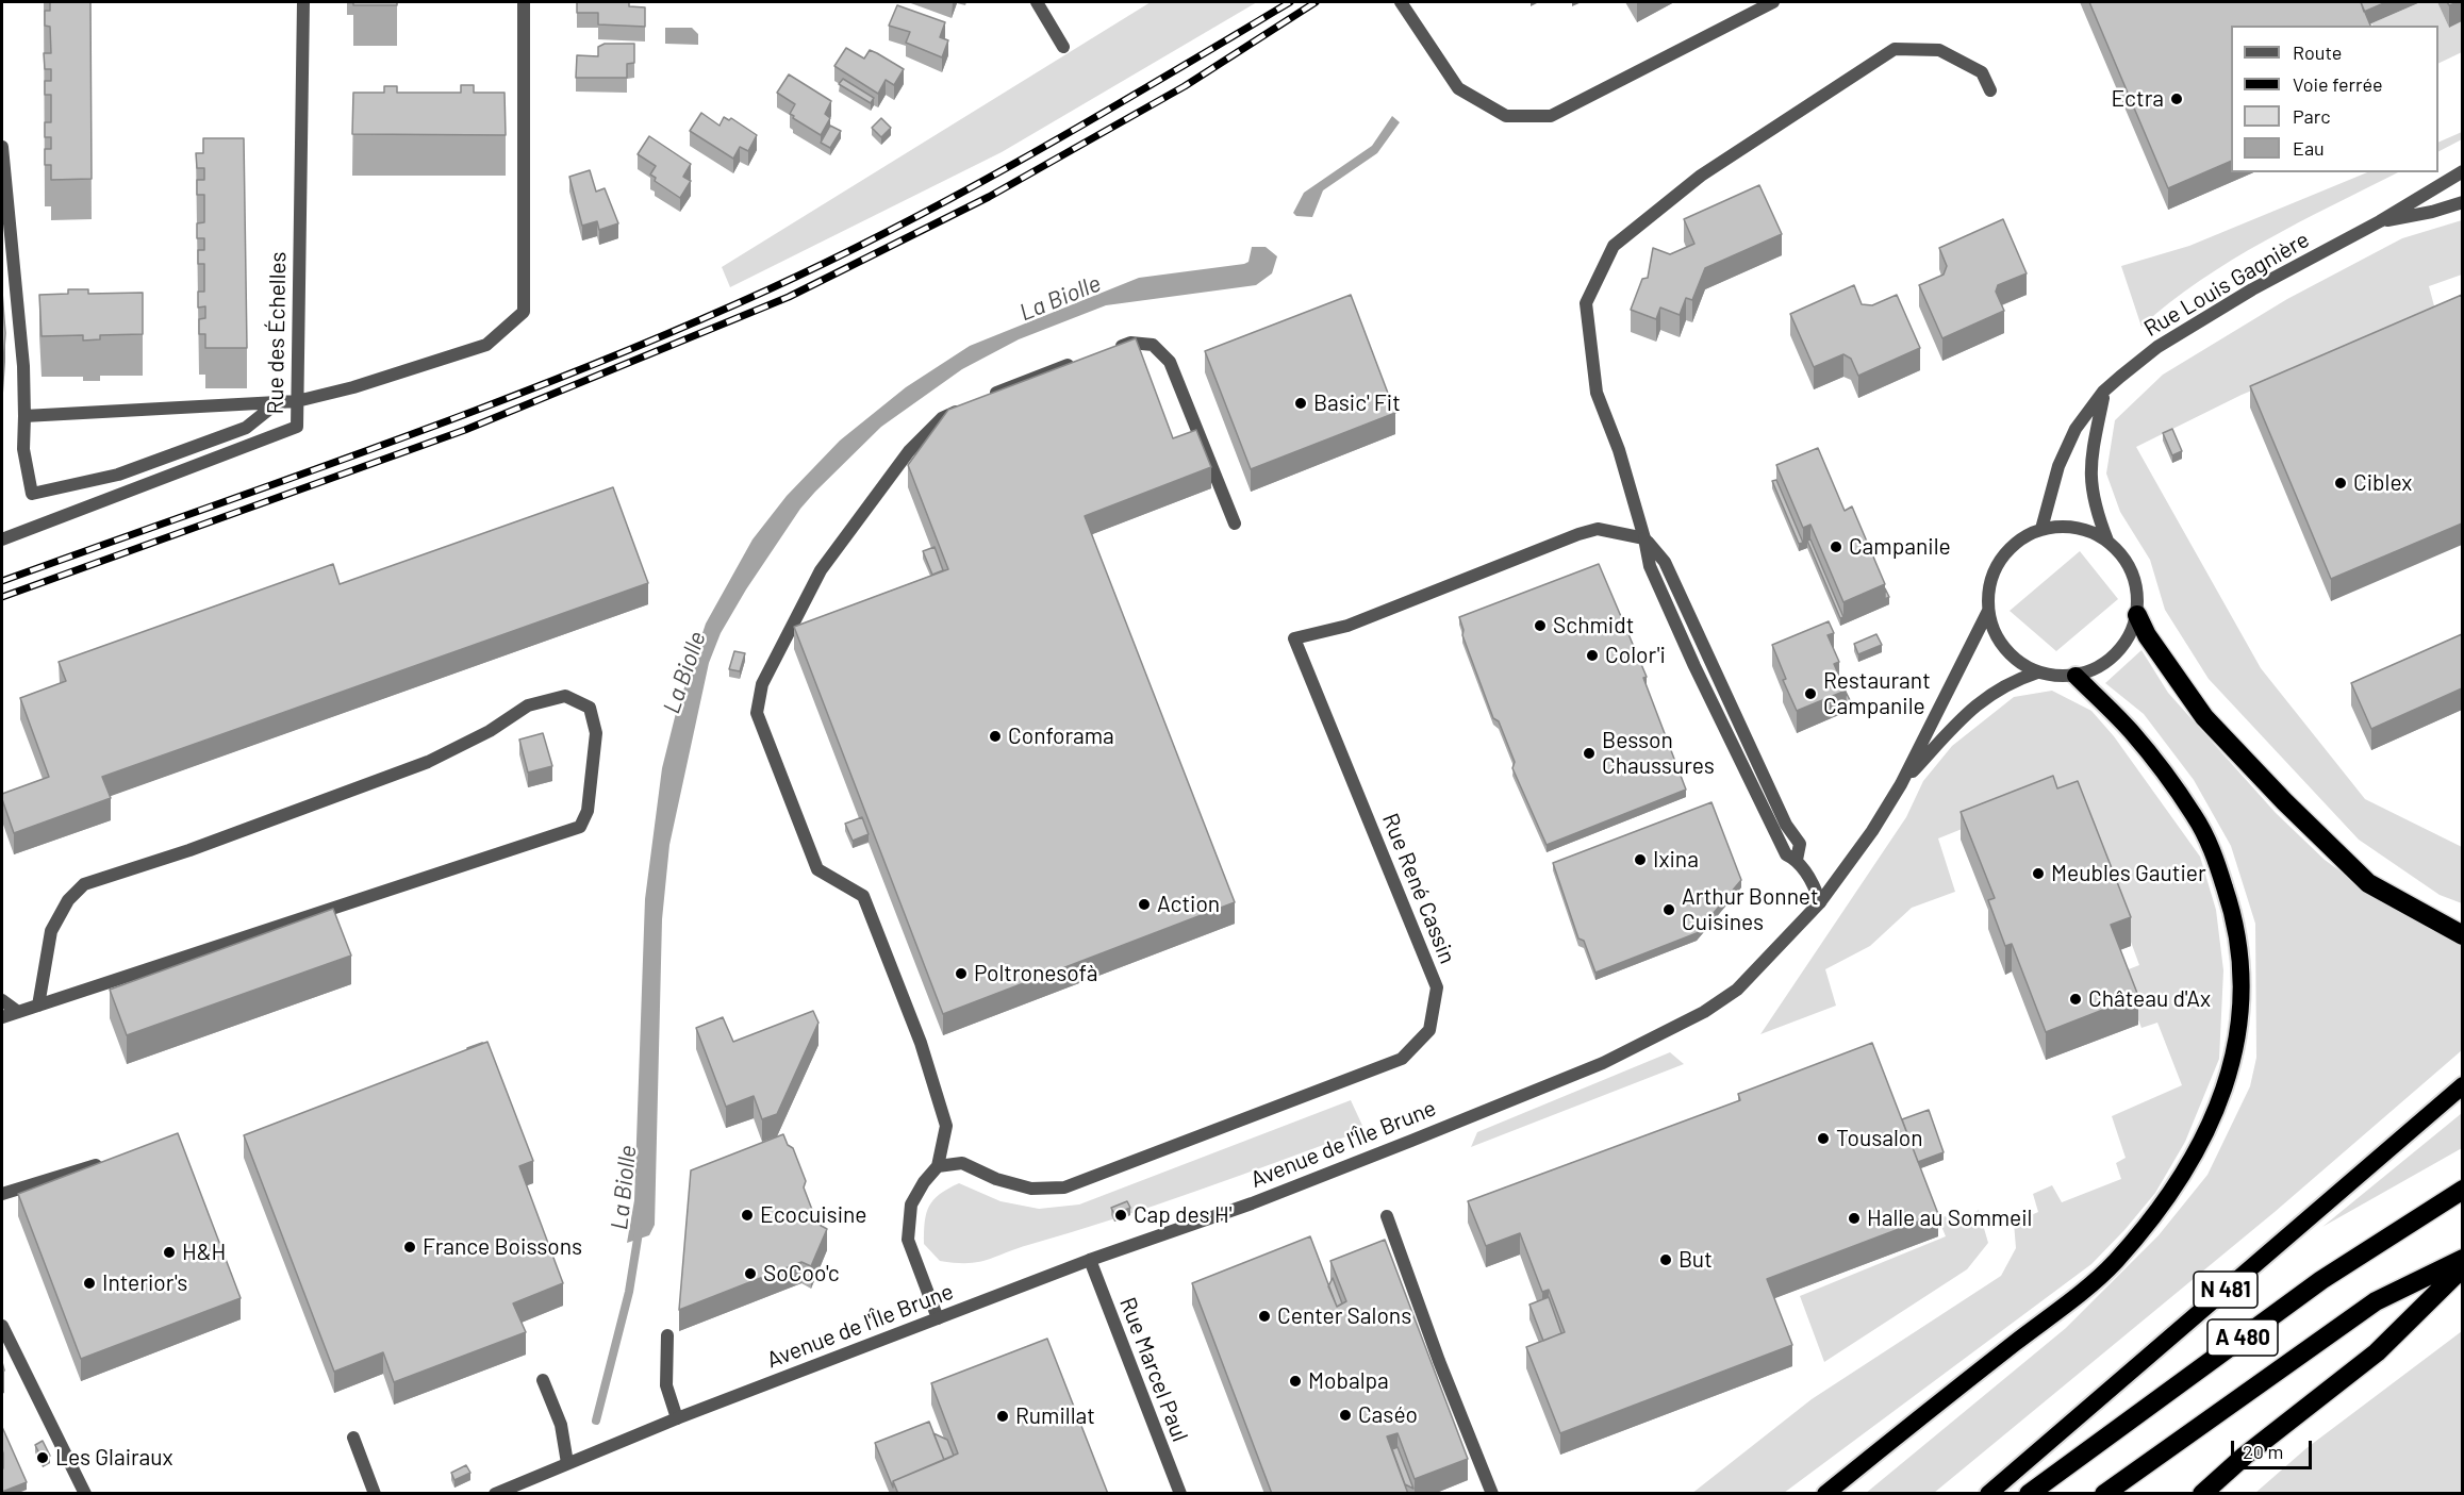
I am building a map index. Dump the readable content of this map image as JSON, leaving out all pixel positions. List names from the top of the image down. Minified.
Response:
{"streets":{"highway":["N 481","A 480"],"street":["Rue Louis Gagnière","Rue des Échelles","Rue René Cassin","Avenue de l'Île Brune","Rue Marcel Paul"]},"crossings":[["Rue Louis Gagnière","Avenue de l'Île Brune"],["Avenue de l'Île Brune","Rue Marcel Paul"]],"water":["La Biolle"],"places":["Ectra","Basic' Fit","Ciblex","Campanile","Schmidt","Color'i","Restaurant Campanile","Conforama","Besson Chaussures","Ixina","Meubles Gautier","Action","Arthur Bonnet Cuisines","Poltronesofà","Château d'Ax","Tousalon","Ecocuisine","Cap des H'","Halle au Sommeil","France Boissons","H&H","But","SoCoo'c","Interior's","Center Salons","Mobalpa","Caséo","Rumillat","Les Glairaux"],"legend":["Route","Voie ferrée","Parc","Eau"],"scale_bar":"20 m"}
